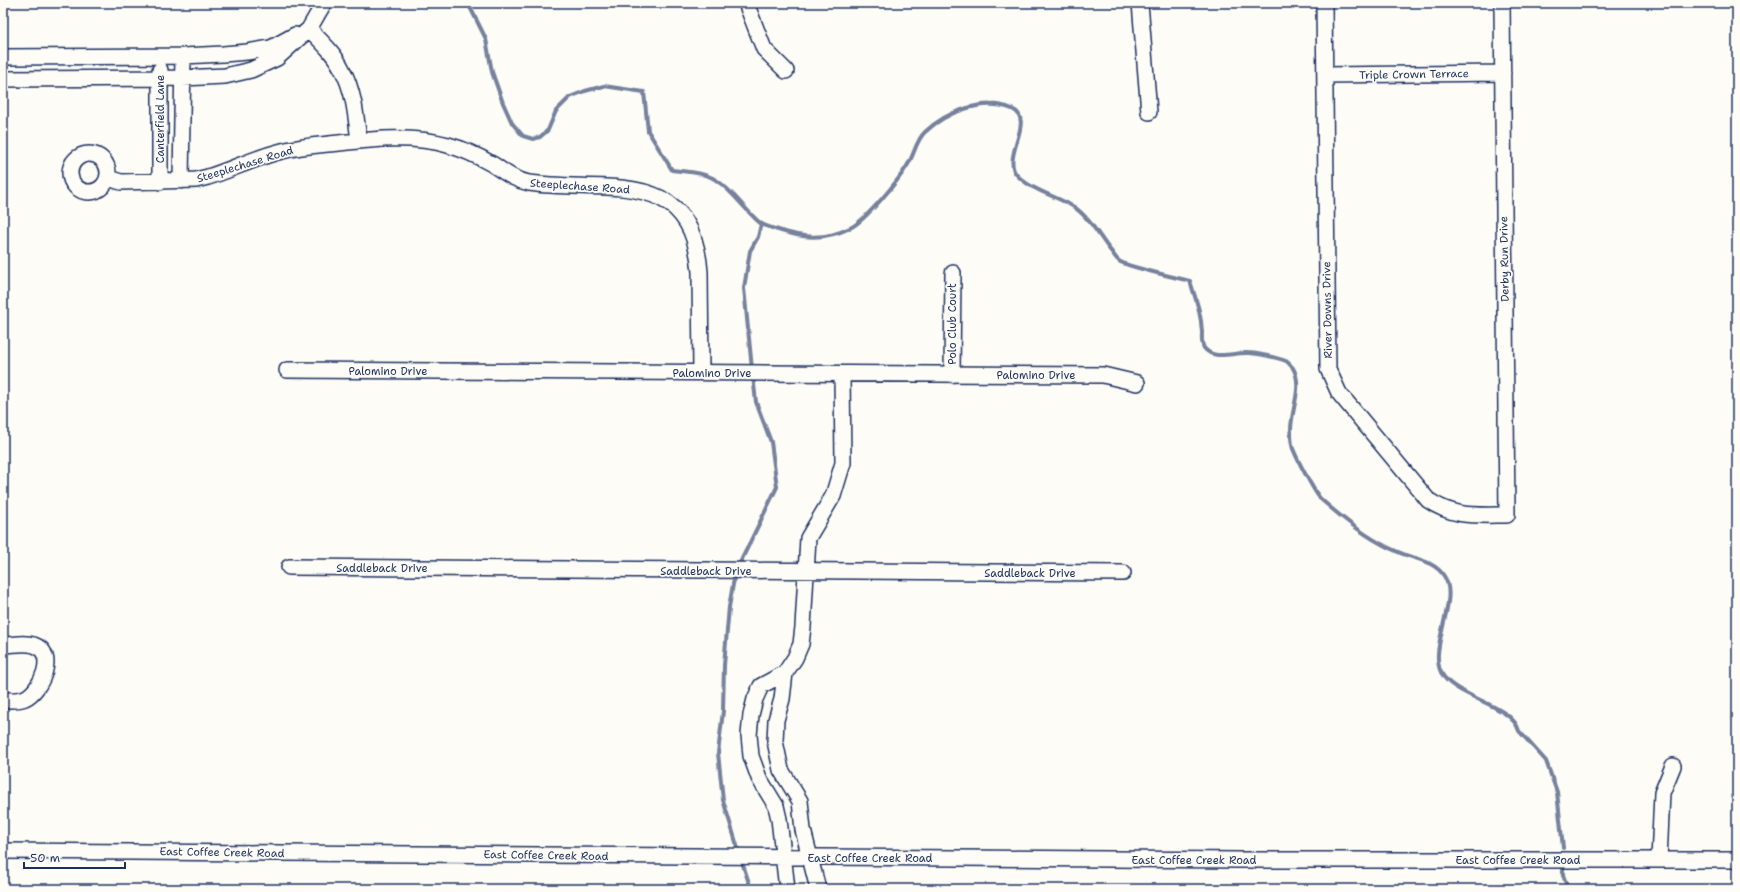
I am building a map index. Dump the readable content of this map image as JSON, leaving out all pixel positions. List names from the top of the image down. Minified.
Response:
{"streets":{"street":["Triple Crown Terrace","Canterfield Lane","Steeplechase Road","Derby Run Drive","River Downs Drive","Polo Club Court","Palomino Drive","Saddleback Drive","East Coffee Creek Road"]},"crossings":[["Triple Crown Terrace","Derby Run Drive"],["Triple Crown Terrace","River Downs Drive"],["Canterfield Lane","Steeplechase Road"],["Steeplechase Road","Palomino Drive"],["Derby Run Drive","River Downs Drive"],["Polo Club Court","Palomino Drive"]],"scale_bar":"50 m"}
